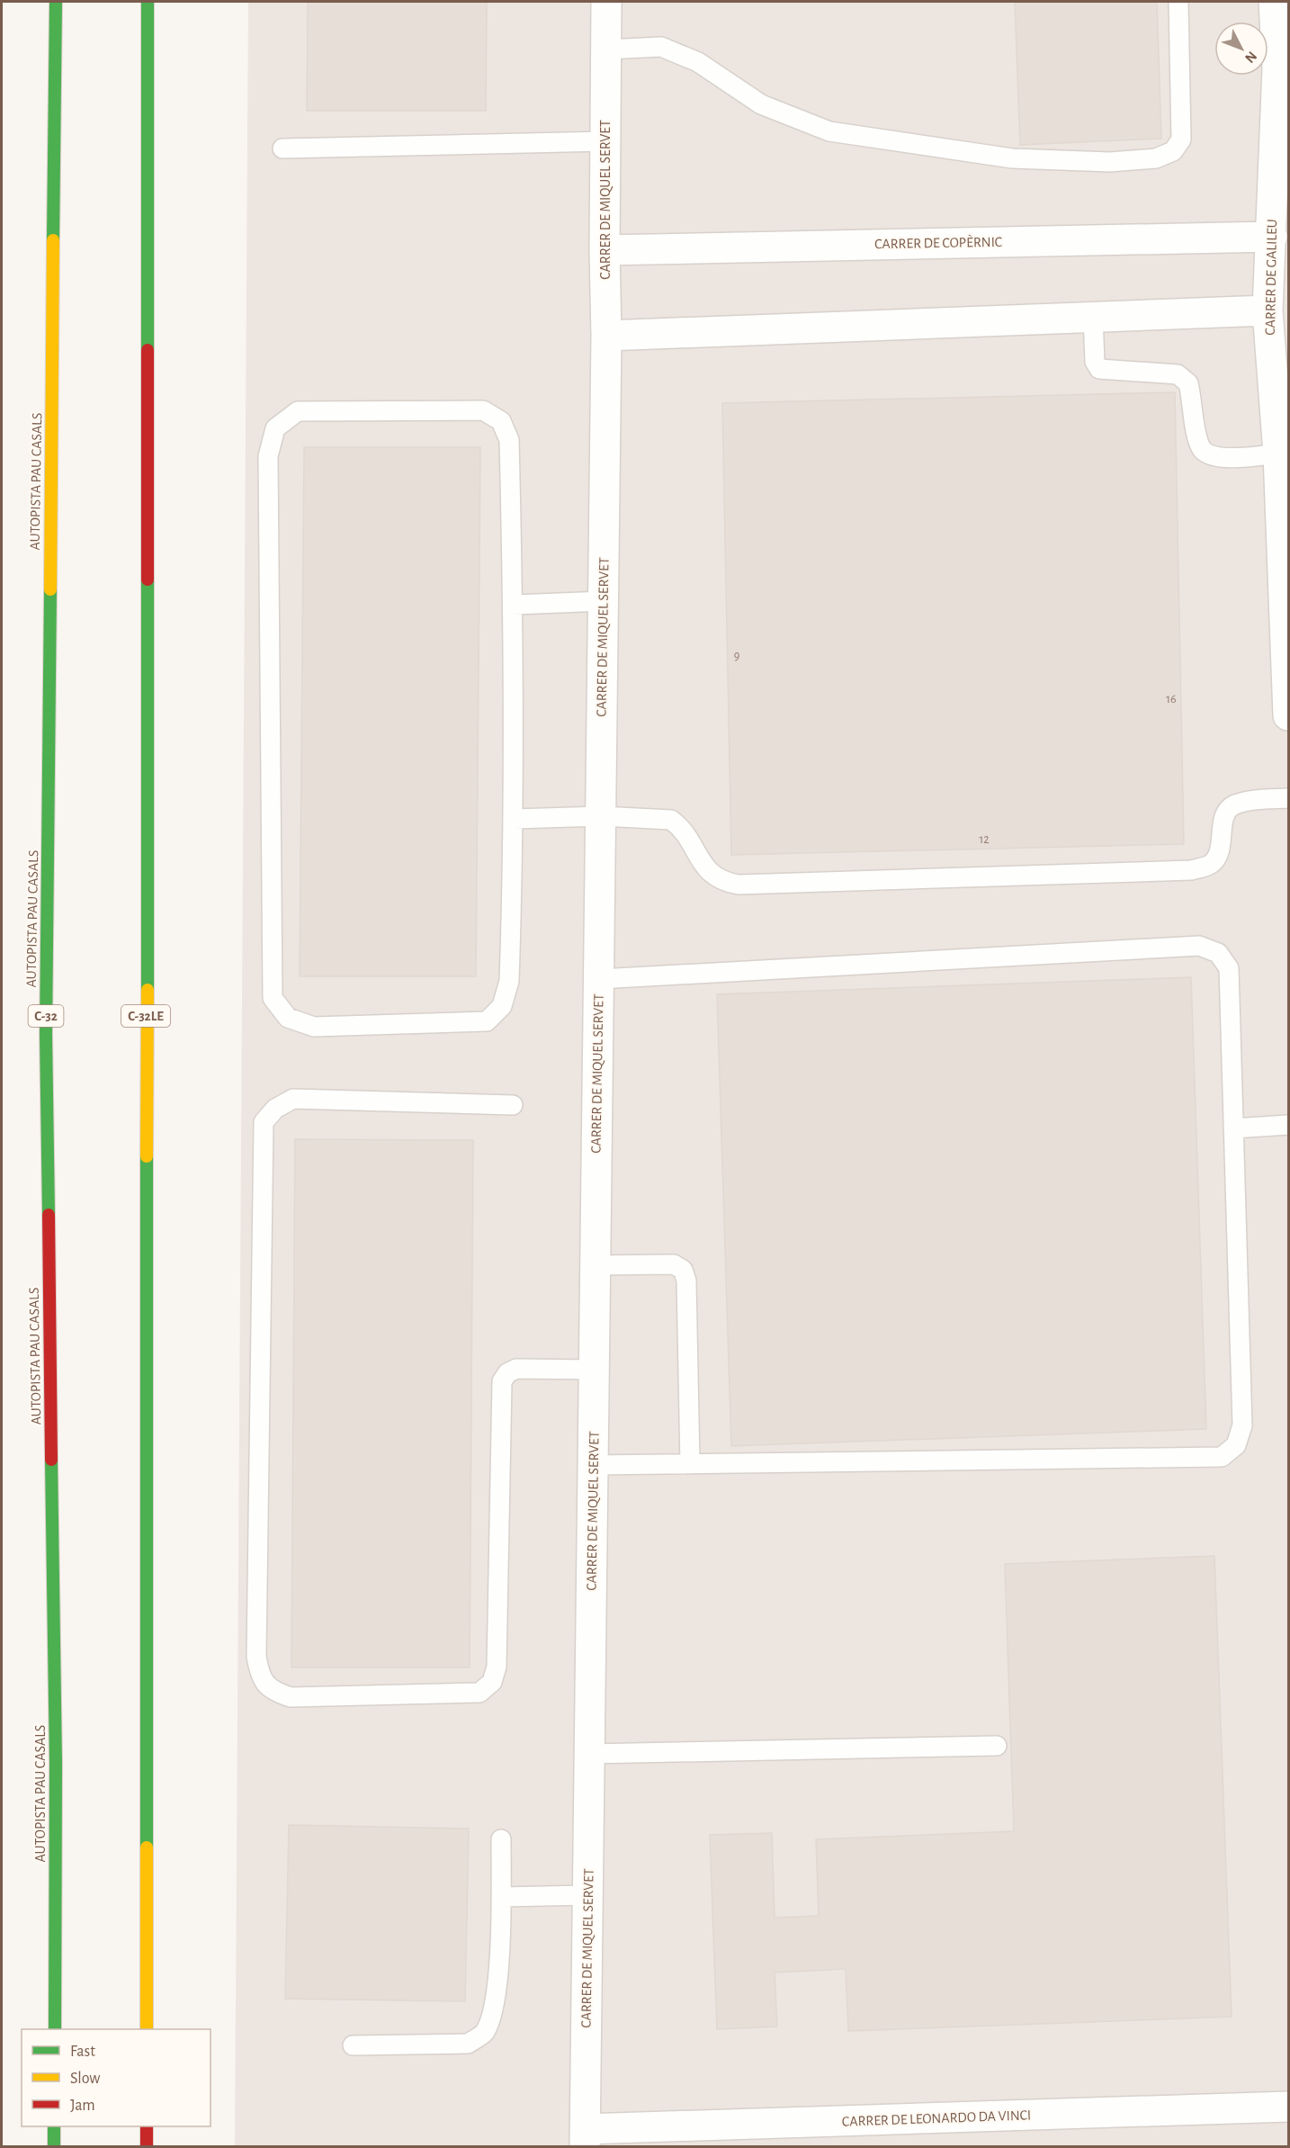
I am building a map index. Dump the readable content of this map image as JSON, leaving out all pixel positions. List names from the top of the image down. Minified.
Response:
{"streets":{"highway":["AUTOPISTA PAU CASALS","C-32","C-32LE"],"street":["CARRER DE MIQUEL SERVET","CARRER DE COPÈRNIC","CARRER DE GALILEU","CARRER DE LEONARDO DA VINCI"]},"crossings":[["CARRER DE MIQUEL SERVET","CARRER DE COPÈRNIC"],["CARRER DE MIQUEL SERVET","CARRER DE LEONARDO DA VINCI"],["CARRER DE COPÈRNIC","CARRER DE GALILEU"]],"house_numbers":["9","16","12"],"legend":["Fast","Slow","Jam"],"north":"bottom right"}
